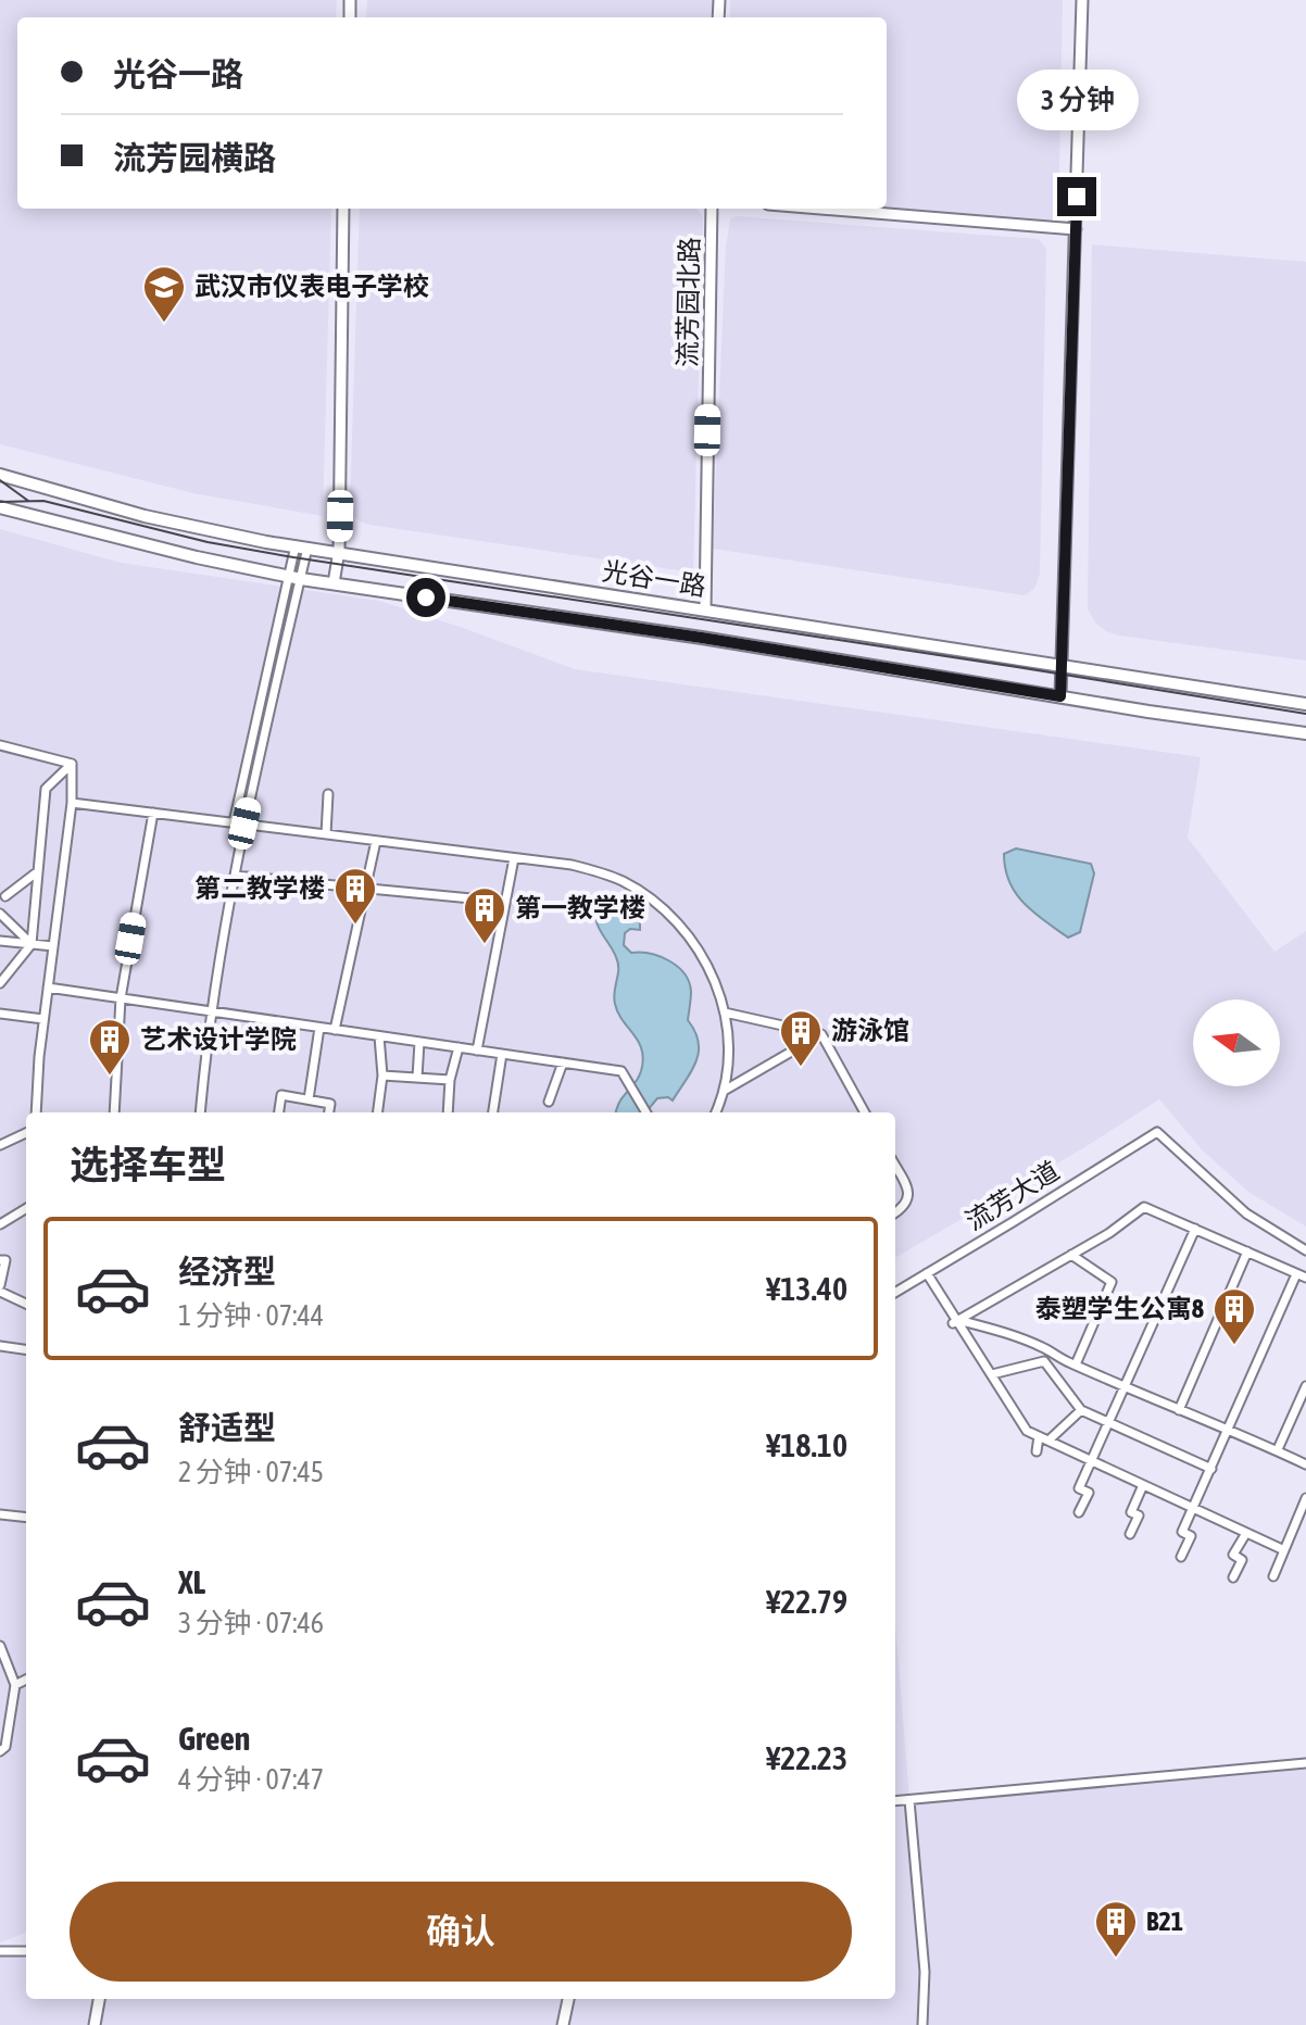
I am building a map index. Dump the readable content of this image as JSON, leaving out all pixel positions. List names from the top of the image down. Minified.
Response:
{"streets":{"main road":["光谷一路"],"street":["流芳园北路","流芳大道"]},"crossings":[["流芳园北路","光谷一路"]],"places":{"school or university":["武汉市仪表电子学校"],"building":["第二教学楼","第一教学楼","游泳馆","艺术设计学院","泰塑学生公寓8","B21"]},"north":"left","page":{"banner":["光谷一路","流芳园横路"],"bubble":"3 分钟","heading":"选择车型","list":[{"name":"经济型","note":"1 分钟 · 07:44","value":"¥13.40"},{"name":"舒适型","note":"2 分钟 · 07:45","value":"¥18.10"},{"name":"XL","note":"3 分钟 · 07:46","value":"¥22.79"},{"name":"Green","note":"4 分钟 · 07:47","value":"¥22.23"}],"buttons":"确认"}}
